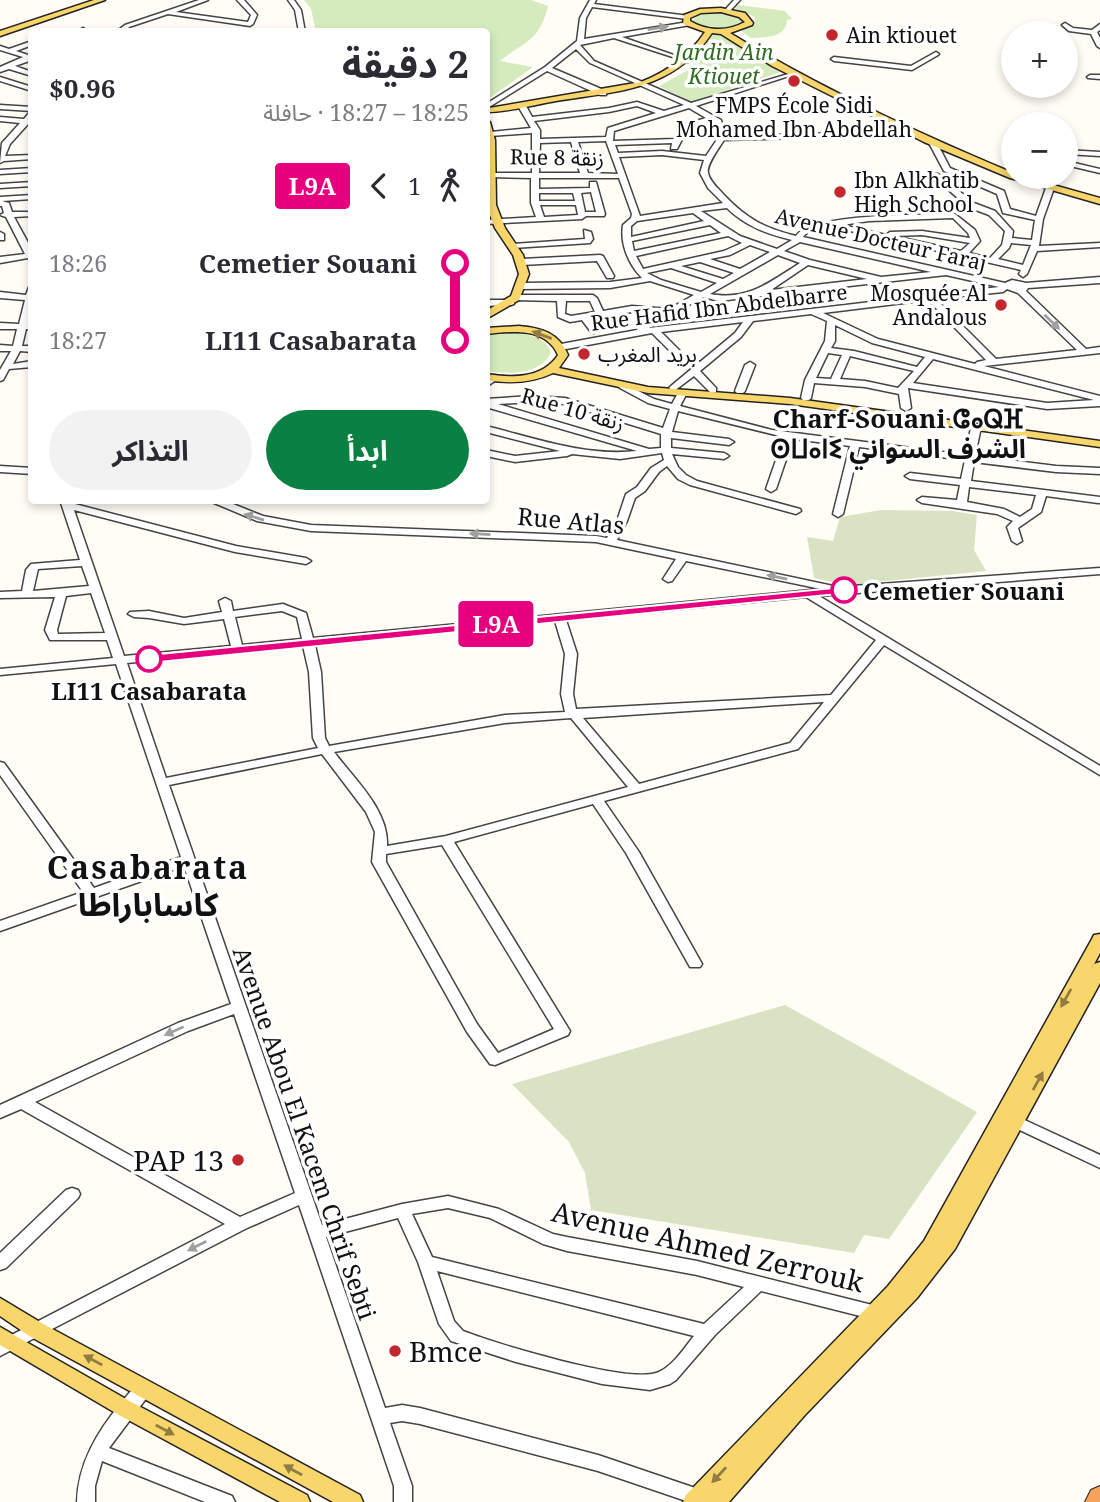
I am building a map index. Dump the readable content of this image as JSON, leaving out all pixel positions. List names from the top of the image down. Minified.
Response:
{"streets":{"street":["Rue 8 زنقة","Avenue Docteur Faraj","Rue Hafid Ibn Abdelbarre","Rue 10 زنقة","Rue Atlas","Avenue Abou El Kacem Chrif Sebti","Avenue Ahmed Zerrouk"]},"crossings":[["Avenue Docteur Faraj","Rue Hafid Ibn Abdelbarre"],["Avenue Abou El Kacem Chrif Sebti","Avenue Ahmed Zerrouk"]],"districts":["Charf-Souani ⵛⴰⵕⴼ ⵙⵡⴰⵏⵉ الشرف السواني","Casabarata كاساباراطا"],"parks":["Jardin Ain Ktiouet"],"places":["Ain ktiouet","FMPS École Sidi Mohamed Ibn Abdellah","Ibn Alkhatib High School","Mosquée Al Andalous","بريد المغرب","Cemetier Souani","LI11 Casabarata","PAP 13","Bmce"],"lines":["bus line L9A"],"page":{"on_map":"L9A","map_buttons":["+","−"],"heading":["2 دقيقة","18:25 – 18:27 · حافلة","$0.96"],"legs":["1","L9A"],"list":[{"name":"Cemetier Souani","value":"18:26"},{"name":"LI11 Casabarata","value":"18:27"}],"buttons":["ابدأ","التذاكر"]}}
